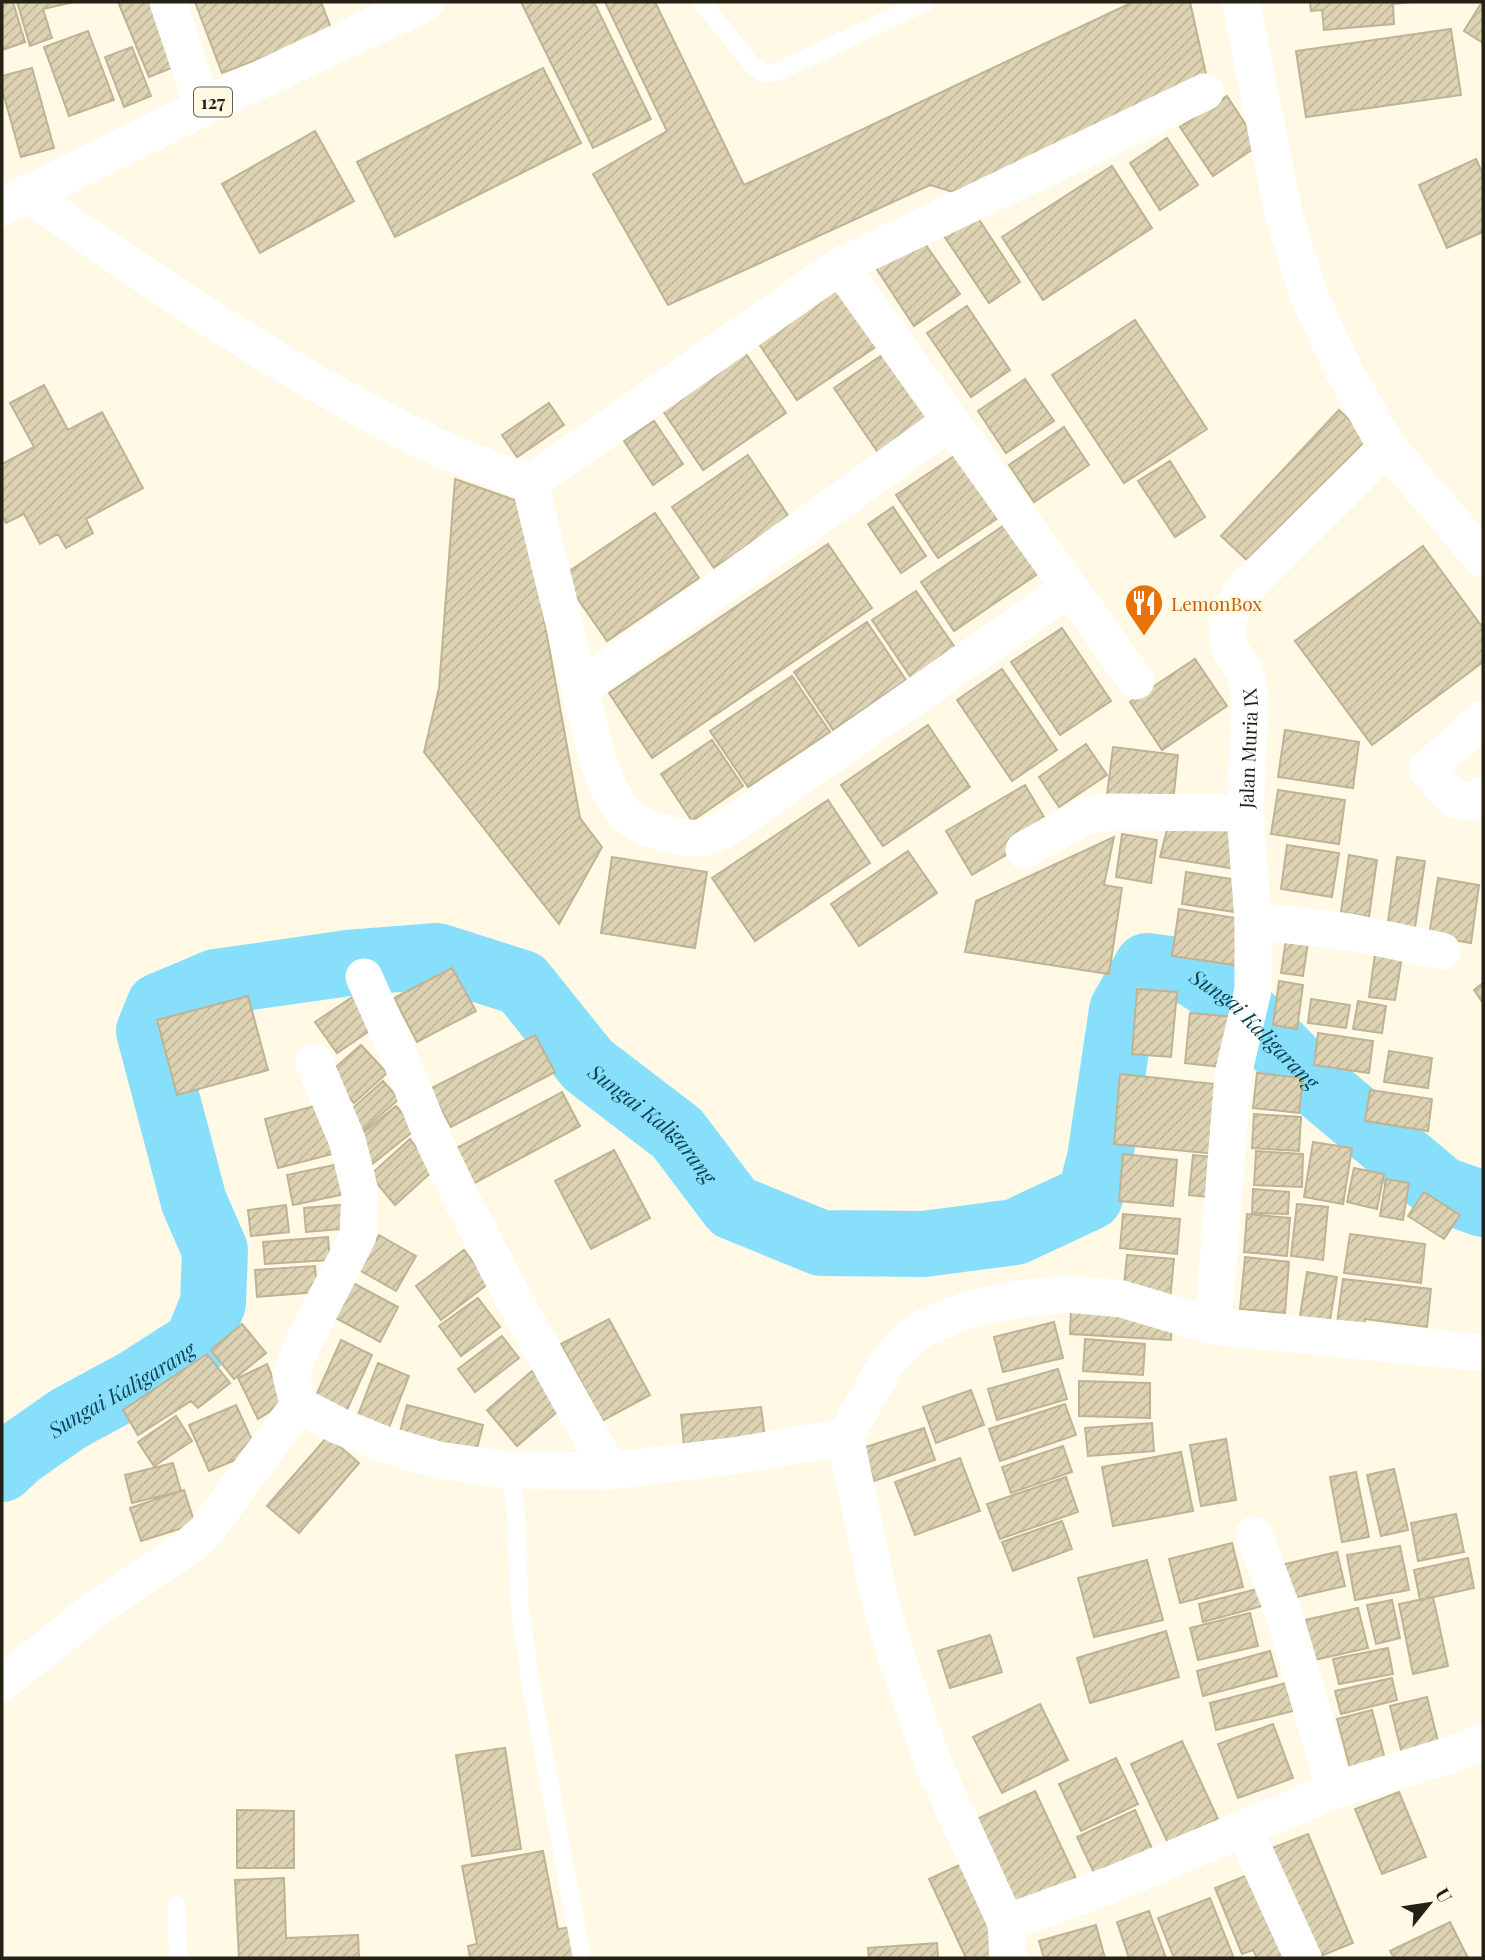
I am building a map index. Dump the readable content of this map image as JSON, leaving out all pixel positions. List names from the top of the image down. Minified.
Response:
{"streets":{"main road":["127"],"street":["Jalan Muria IX"]},"water":["Sungai Kaligarang"],"places":{"restaurant":["LemonBox"]},"north":"top right"}
